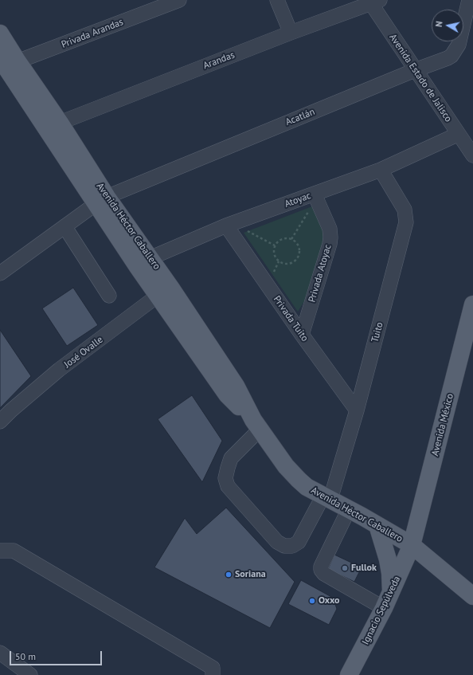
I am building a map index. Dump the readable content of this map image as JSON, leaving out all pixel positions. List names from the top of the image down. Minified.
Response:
{"streets":{"main road":["Avenida Héctor Caballero","Avenida México","Ignacio Sepúlveda"],"street":["Privada Arandas","Arandas","Avenida Estado de Jalisco","Acatlán","Atoyac","Privada Atoyac","Privada Tuito","Tuito","José Ovalle"]},"crossings":[["Privada Arandas","Avenida Héctor Caballero"],["Arandas","Avenida Estado de Jalisco"],["Arandas","Avenida Héctor Caballero"],["Avenida Estado de Jalisco","Acatlán"],["Avenida Estado de Jalisco","Atoyac"],["Acatlán","Avenida Héctor Caballero"],["Atoyac","Avenida Héctor Caballero"],["Atoyac","Privada Atoyac"],["Atoyac","Privada Tuito"],["Atoyac","Tuito"],["Avenida Héctor Caballero","Tuito"],["Avenida Héctor Caballero","José Ovalle"],["Avenida Héctor Caballero","Avenida México"],["Avenida Héctor Caballero","Ignacio Sepúlveda"],["Privada Atoyac","Privada Tuito"],["Privada Tuito","Tuito"],["Avenida México","Ignacio Sepúlveda"]],"places":["Fullok","Soriana","Oxxo"],"scale_bar":"50 m","north":"left"}
